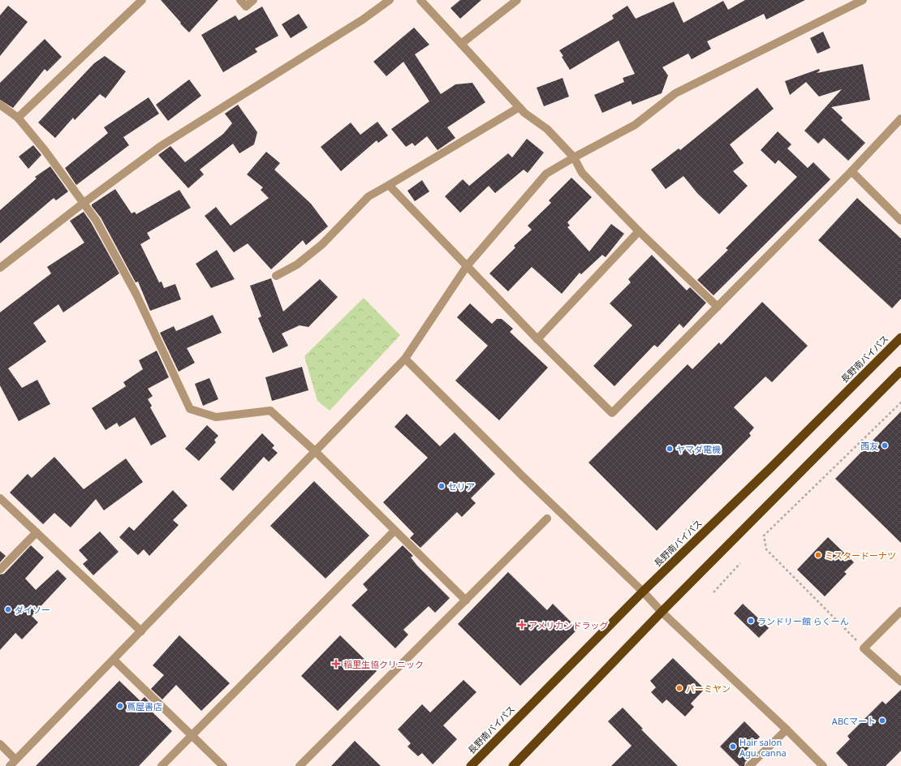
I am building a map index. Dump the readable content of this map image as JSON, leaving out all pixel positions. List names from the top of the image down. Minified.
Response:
{"streets":{"highway":["長野南バイパス"]},"places":{"other":["西友","ヤマダ電機","セリア","ミスタードーナツ","ダイソー","ランドリー館 らくーん","バーミヤン","蔦屋書店","ABCマート","Hair salon Agu. canna"],"health":["アメリカンドラッグ","稲里生協クリニック"]}}
